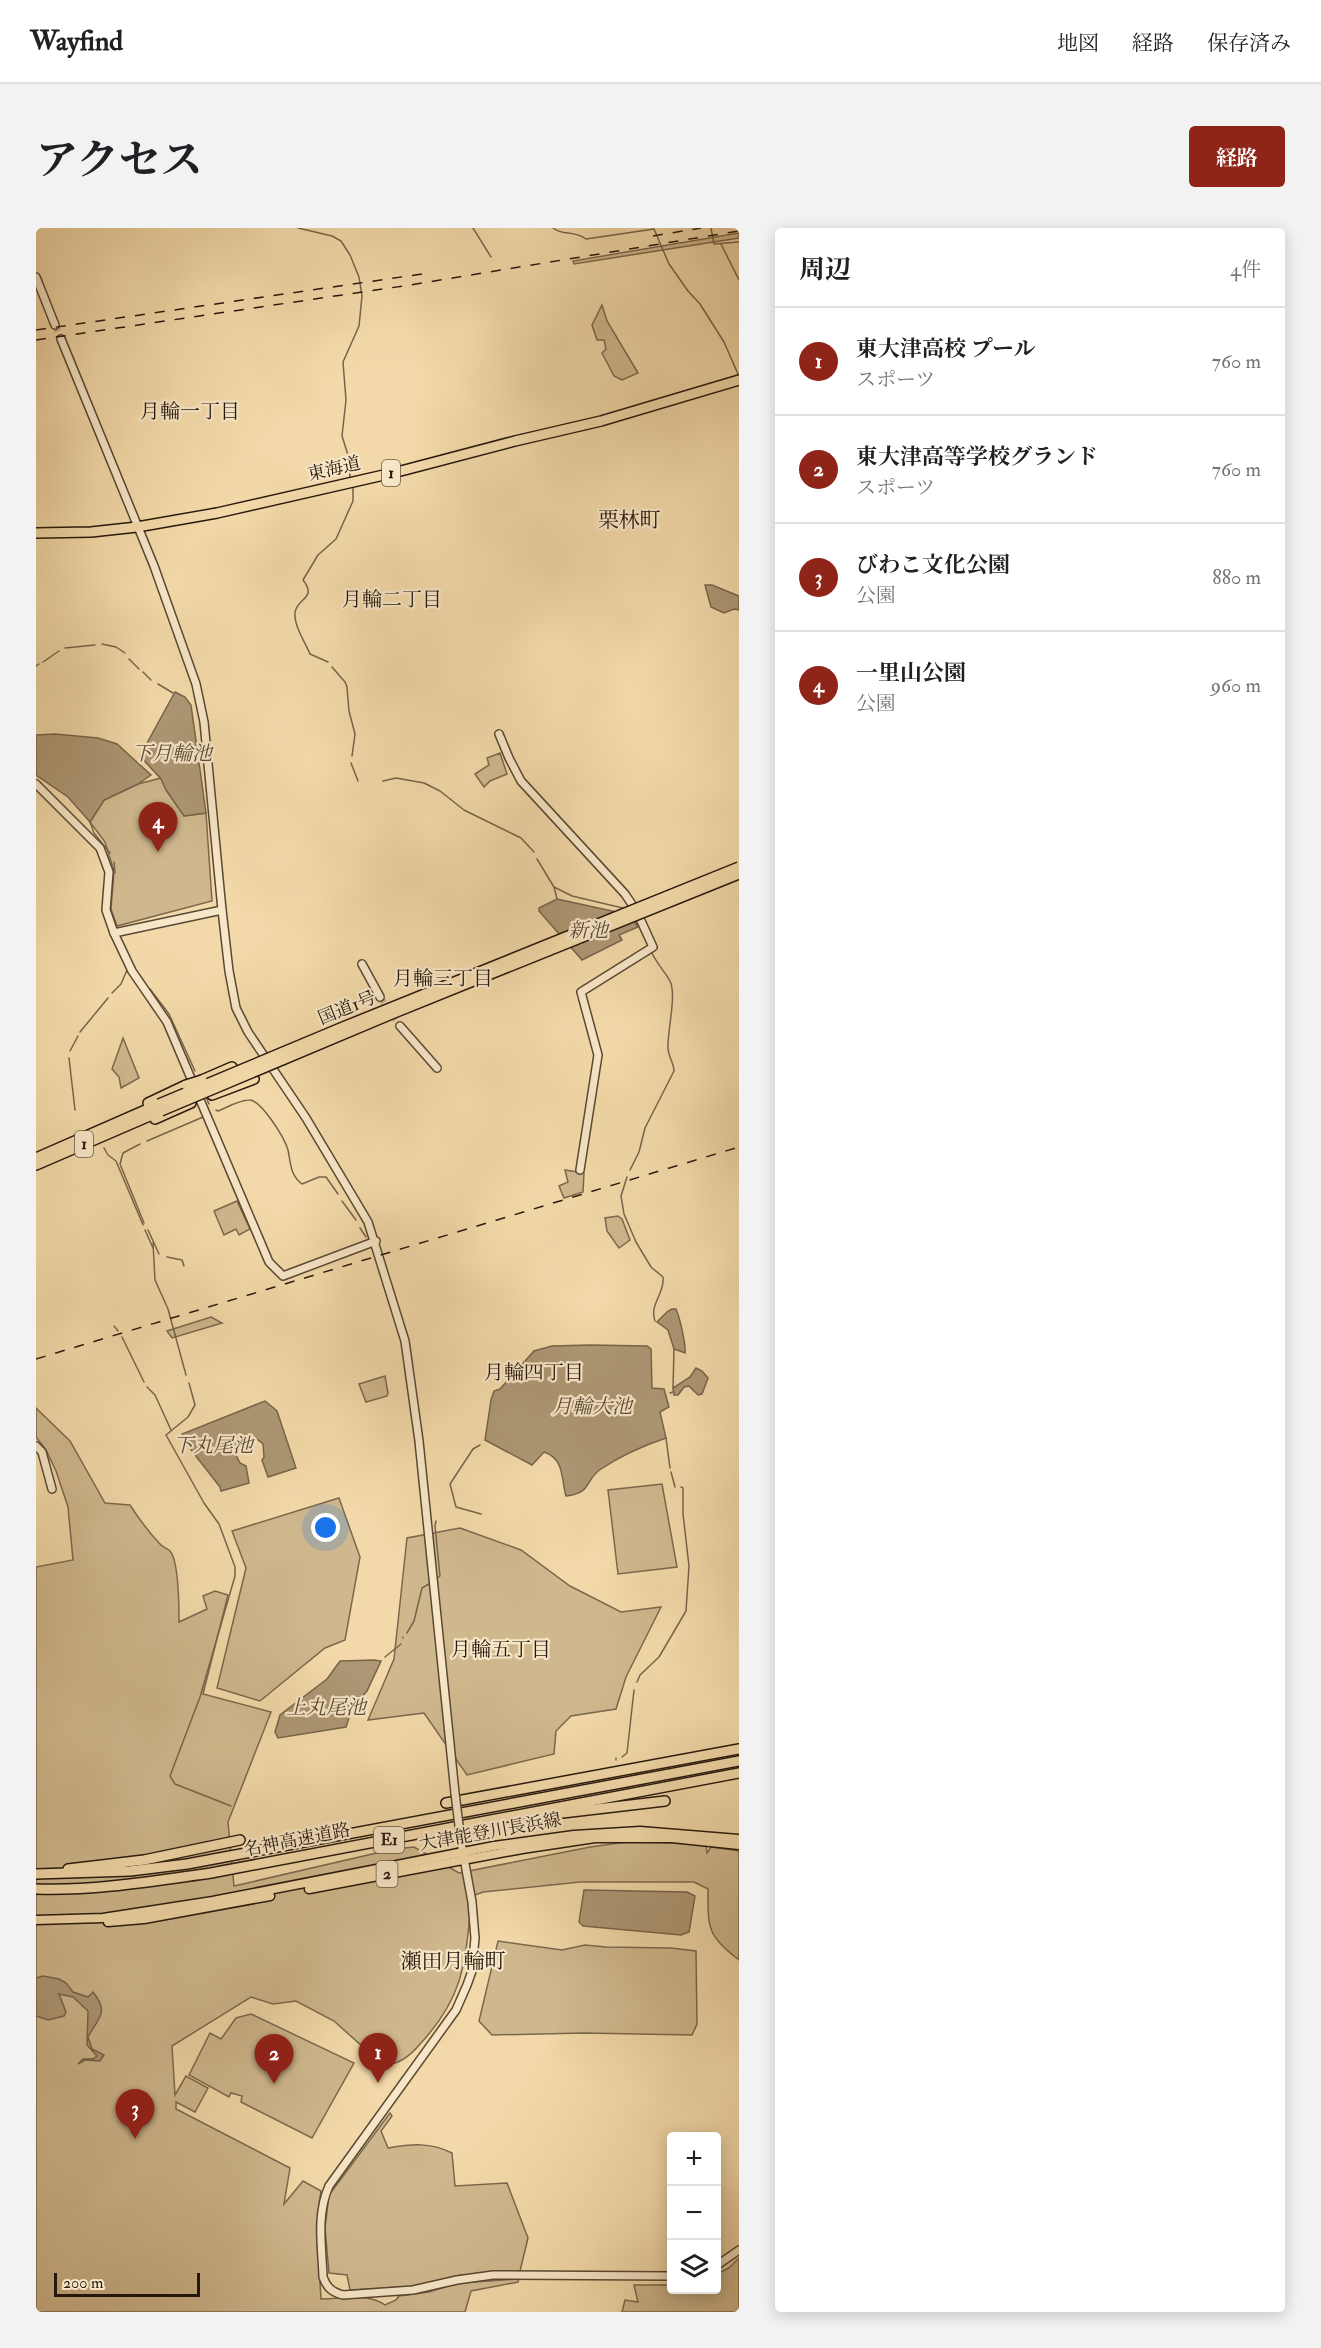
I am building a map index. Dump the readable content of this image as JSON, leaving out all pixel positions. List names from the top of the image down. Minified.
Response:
{"streets":{"highway":["東海道","1","国道1号","名神高速道路","E1"],"main road":["大津能登川長浜線","2"]},"districts":["月輪一丁目","栗林町","月輪二丁目","月輪三丁目","月輪四丁目","月輪五丁目","瀬田月輪町"],"water":["下月輪池","新池","月輪大池","下丸尾池","上丸尾池"],"scale_bar":"200 m","page":{"header":"Wayfind","nav":["地図","経路","保存済み"],"title":"アクセス","buttons":"経路","heading":["周辺","4件"],"list":[{"mark":"1","name":"東大津高校 プール","note":"スポーツ","value":"760 m"},{"mark":"2","name":"東大津高等学校グランド","note":"スポーツ","value":"760 m"},{"mark":"3","name":"びわこ文化公園","note":"公園","value":"880 m"},{"mark":"4","name":"一里山公園","note":"公園","value":"960 m"}],"pins":["4","1","2","3"],"map_buttons":["+","−"],"scale":"200 m"}}
